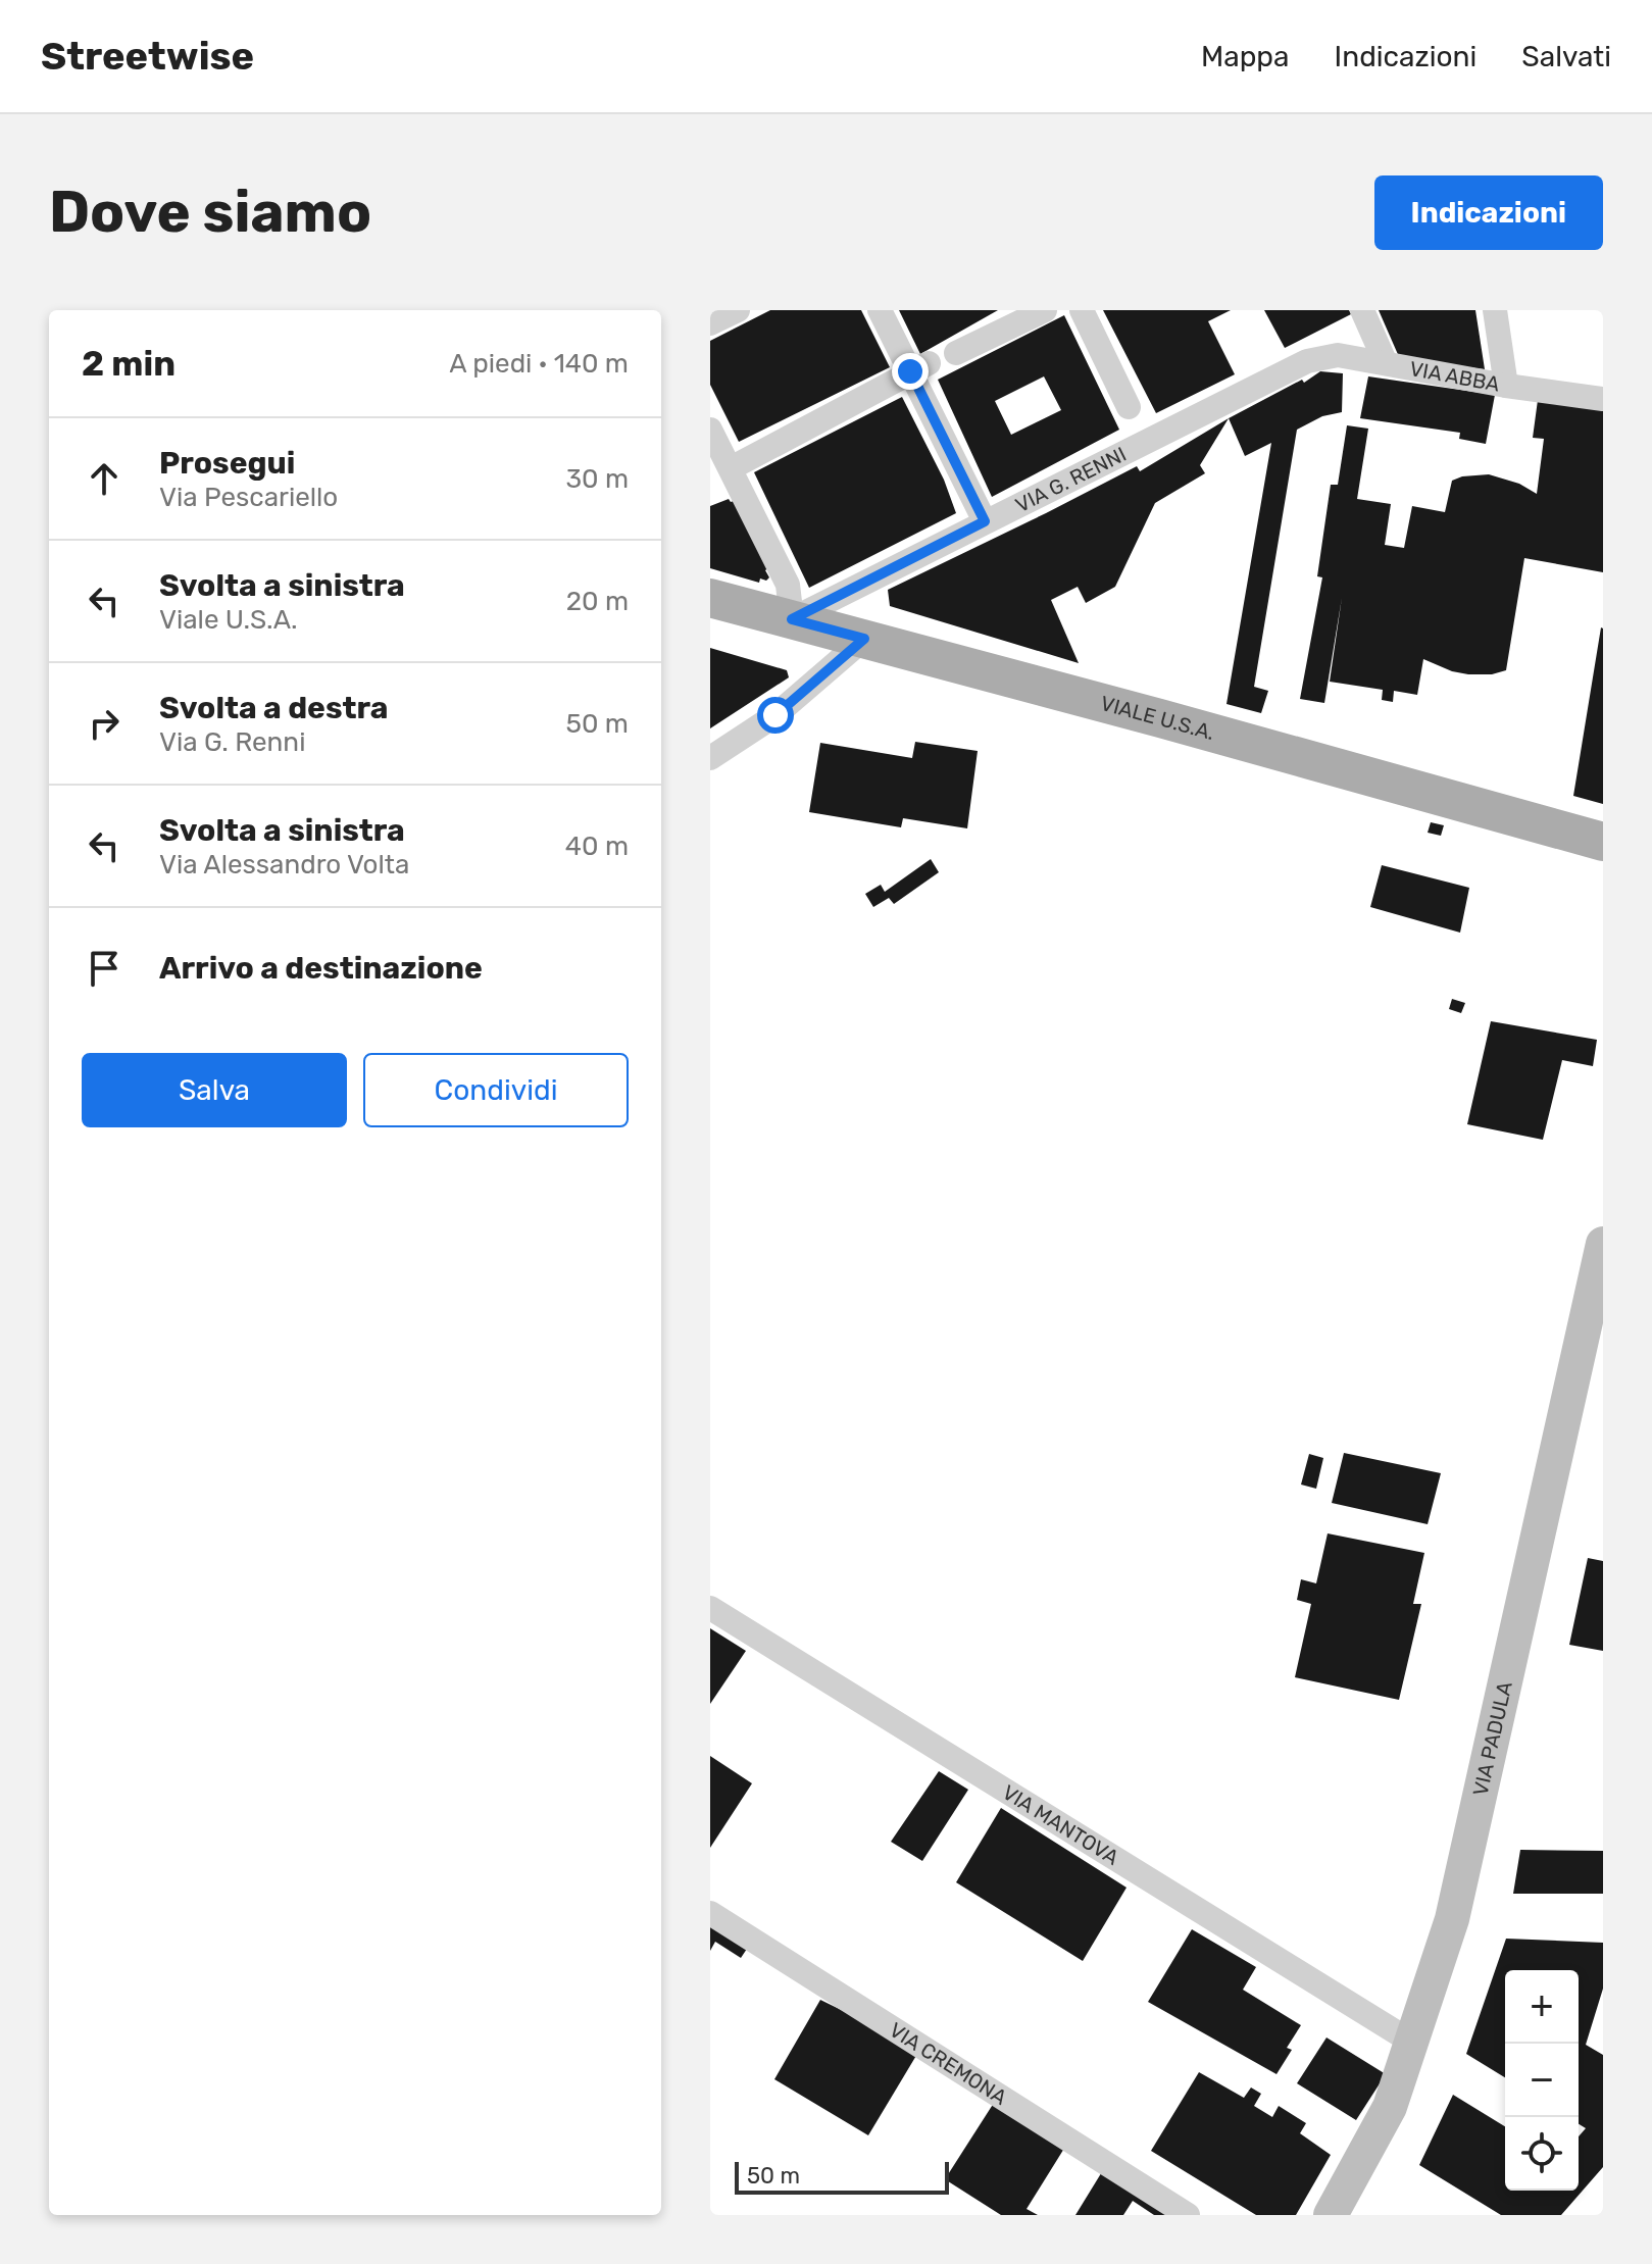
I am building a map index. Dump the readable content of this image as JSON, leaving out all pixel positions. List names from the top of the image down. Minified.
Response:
{"streets":{"main road":["VIALE U.S.A."],"street":["VIA ABBA","VIA G. RENNI","VIA PADULA","VIA MANTOVA","VIA CREMONA"]},"crossings":[["VIA ABBA","VIA G. RENNI"],["VIA G. RENNI","VIALE U.S.A."],["VIA PADULA","VIA MANTOVA"]],"scale_bar":"50 m","page":{"header":"Streetwise","nav":["Mappa","Indicazioni","Salvati"],"buttons":["Indicazioni",["Salva","Condividi"]],"title":"Dove siamo","heading":["2 min","A piedi · 140 m"],"list":[["Prosegui","Via Pescariello","30 m"],["Svolta a sinistra","Viale U.S.A.","20 m"],["Svolta a destra","Via G. Renni","50 m"],["Svolta a sinistra","Via Alessandro Volta","40 m"],"Arrivo a destinazione"],"map_buttons":["+","−"],"scale":"50 m"}}
